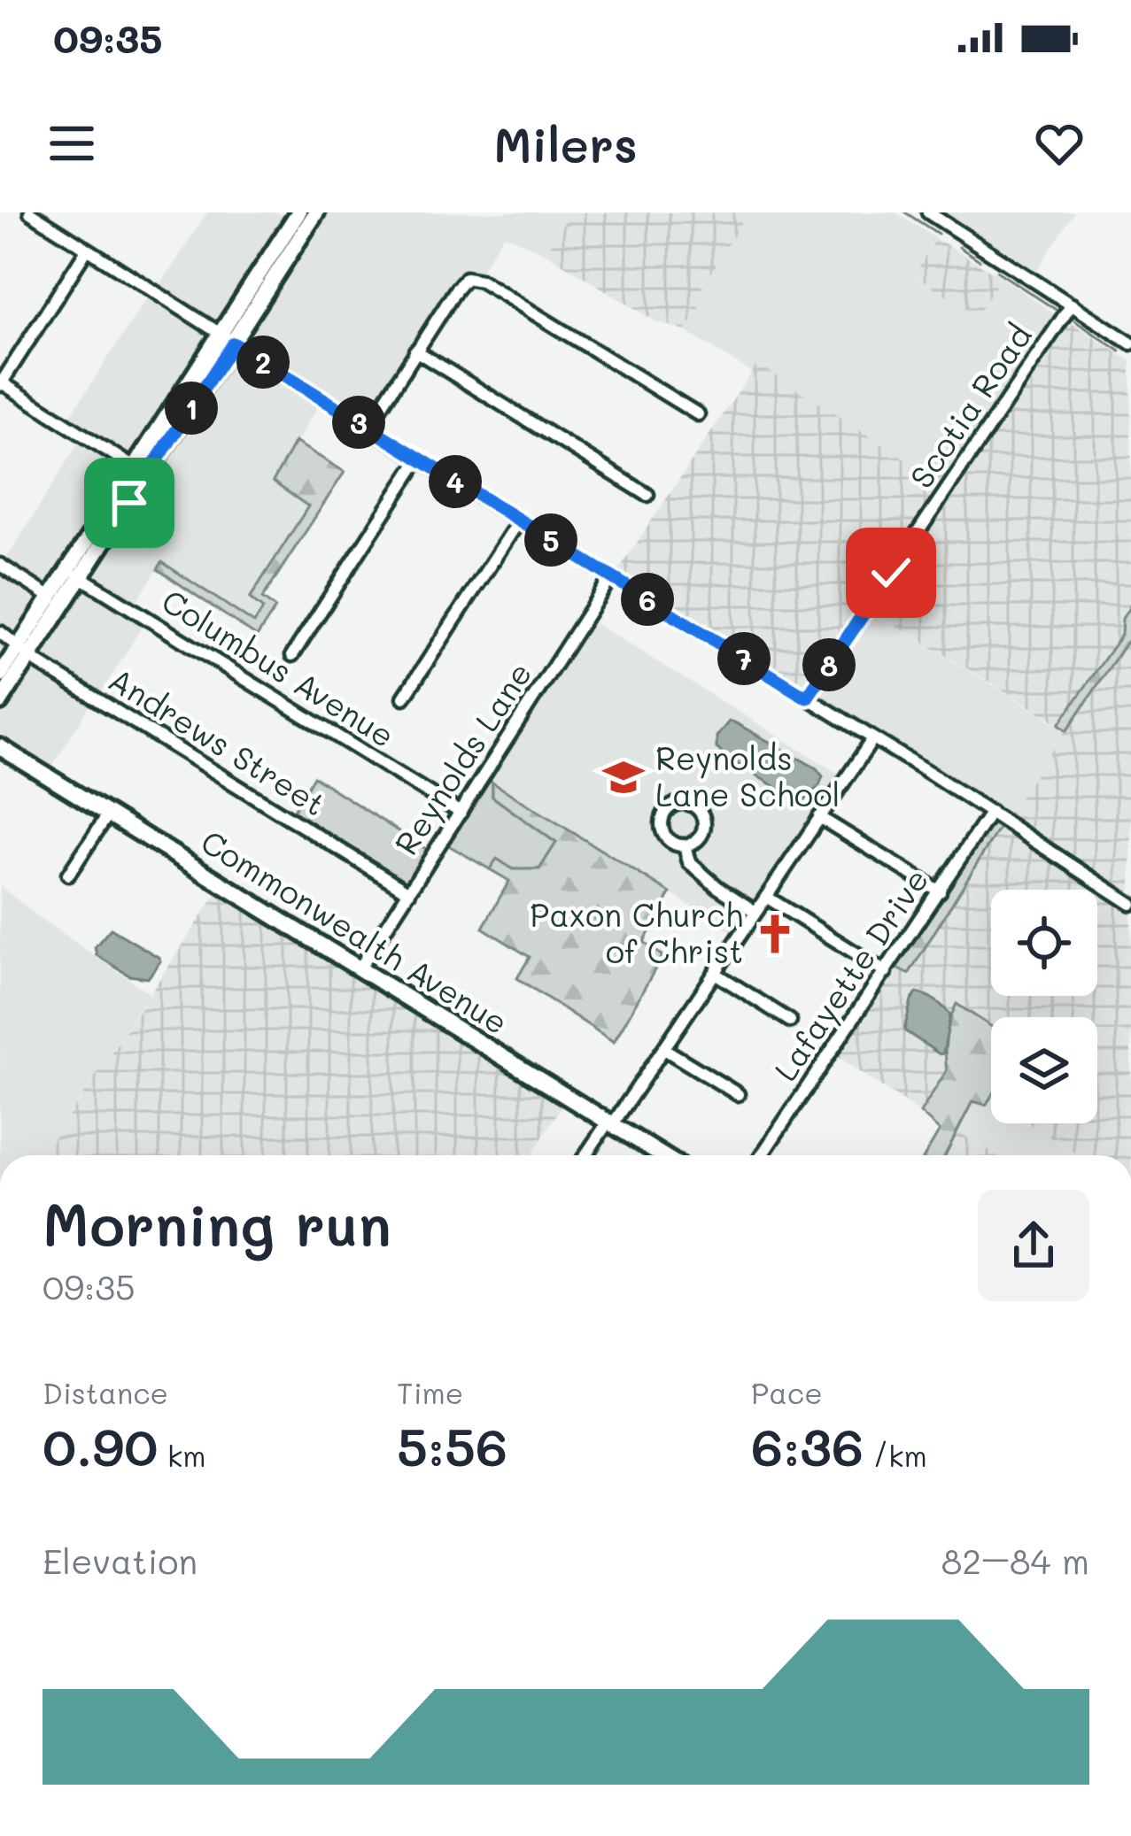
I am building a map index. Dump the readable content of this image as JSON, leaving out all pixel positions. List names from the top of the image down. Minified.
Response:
{"streets":{"main road":["Commonwealth Avenue"],"street":["Scotia Road","Columbus Avenue","Andrews Street","Reynolds Lane","Lafayette Drive"]},"crossings":[["Columbus Avenue","Reynolds Lane"],["Andrews Street","Reynolds Lane"],["Reynolds Lane","Commonwealth Avenue"]],"places":{"school or university":["Reynolds Lane School"],"church":["Paxon Church of Christ"]},"page":{"status":"09:35","header":"Milers","pins":["2","1","3","4","5","6","7","8"],"heading":["Morning run","09:35"],"stats":[["Distance","0.90 km"],["Time","5:56"],["Pace","6:36 /km"]],"chart":["Elevation","82–84 m"]}}
